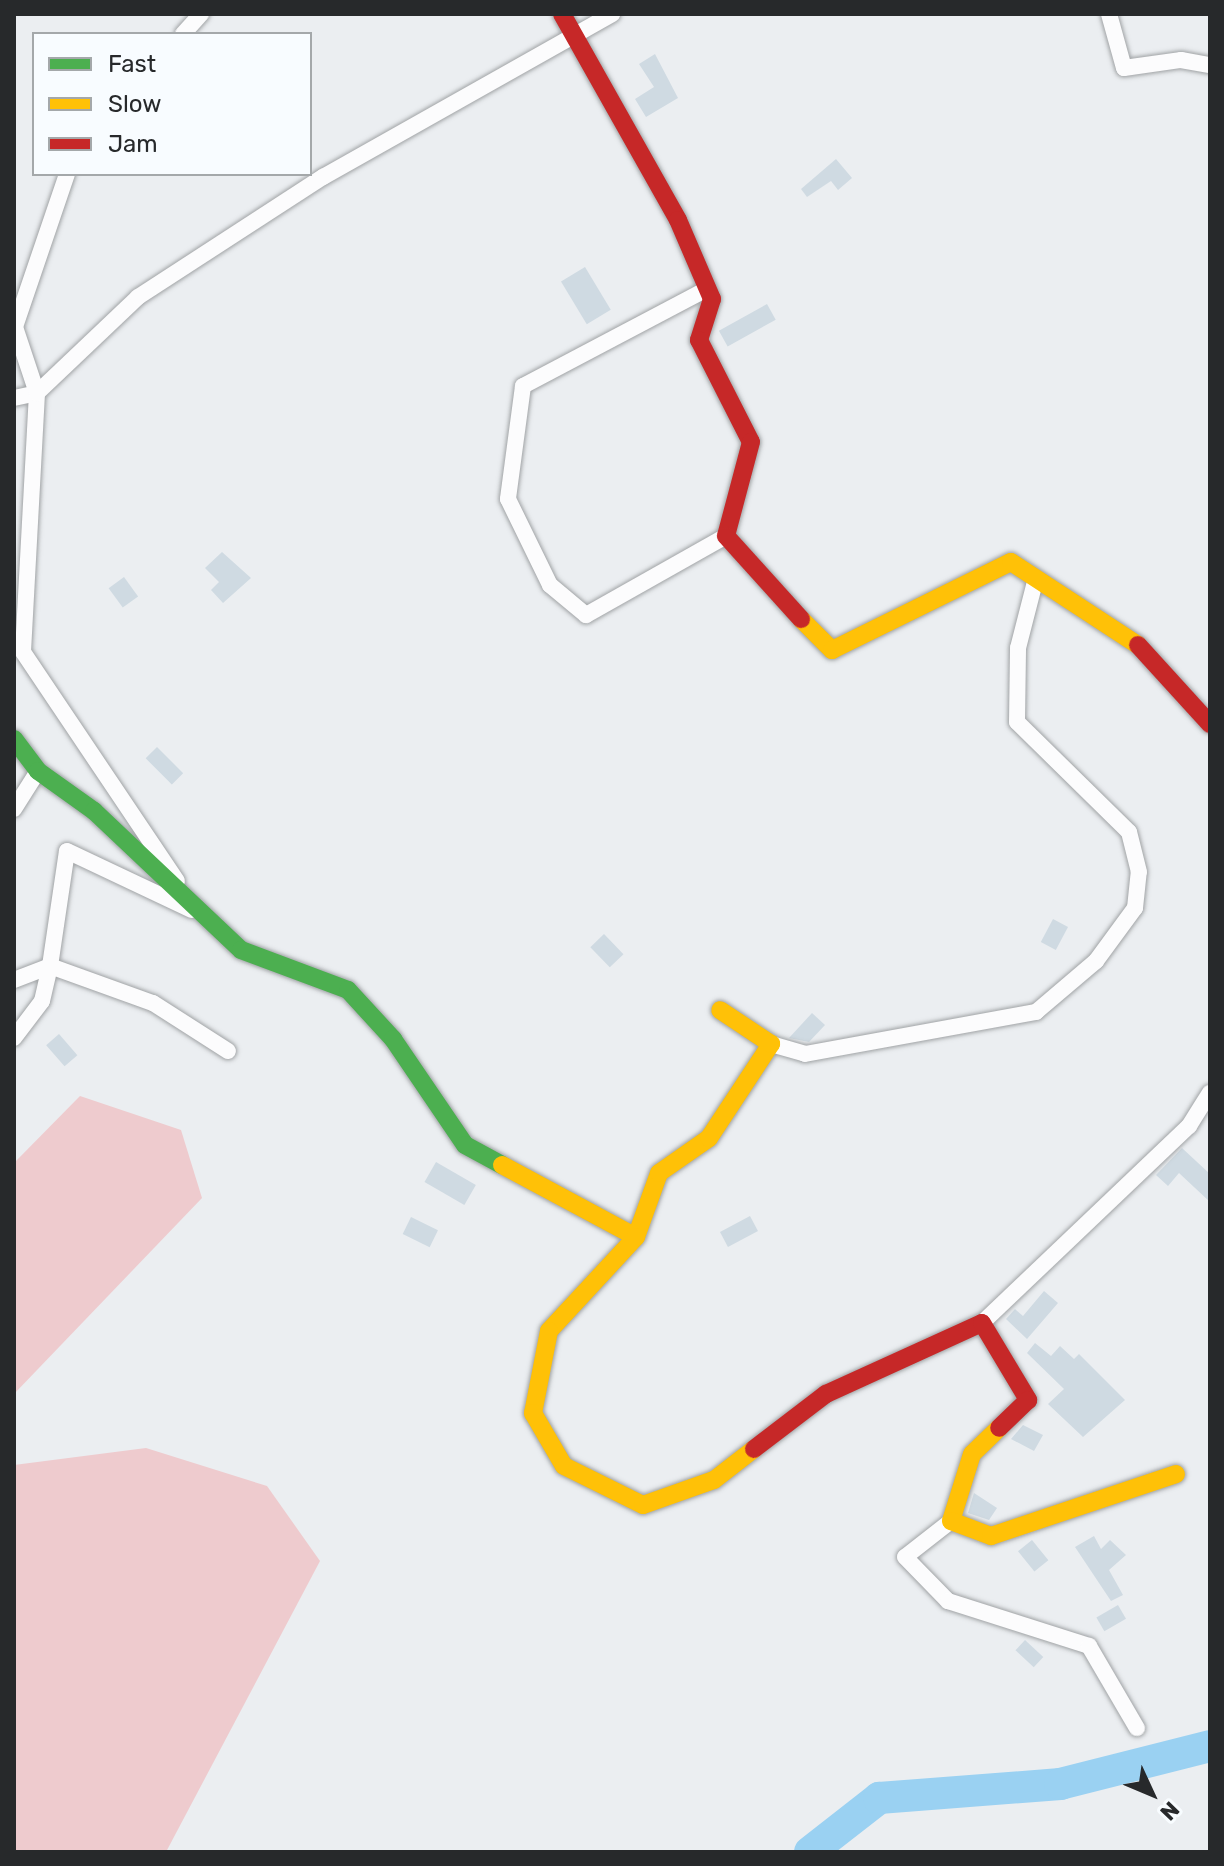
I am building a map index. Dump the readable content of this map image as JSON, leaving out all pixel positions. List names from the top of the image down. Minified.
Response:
{"legend":["Fast","Slow","Jam"],"north":"bottom right"}
